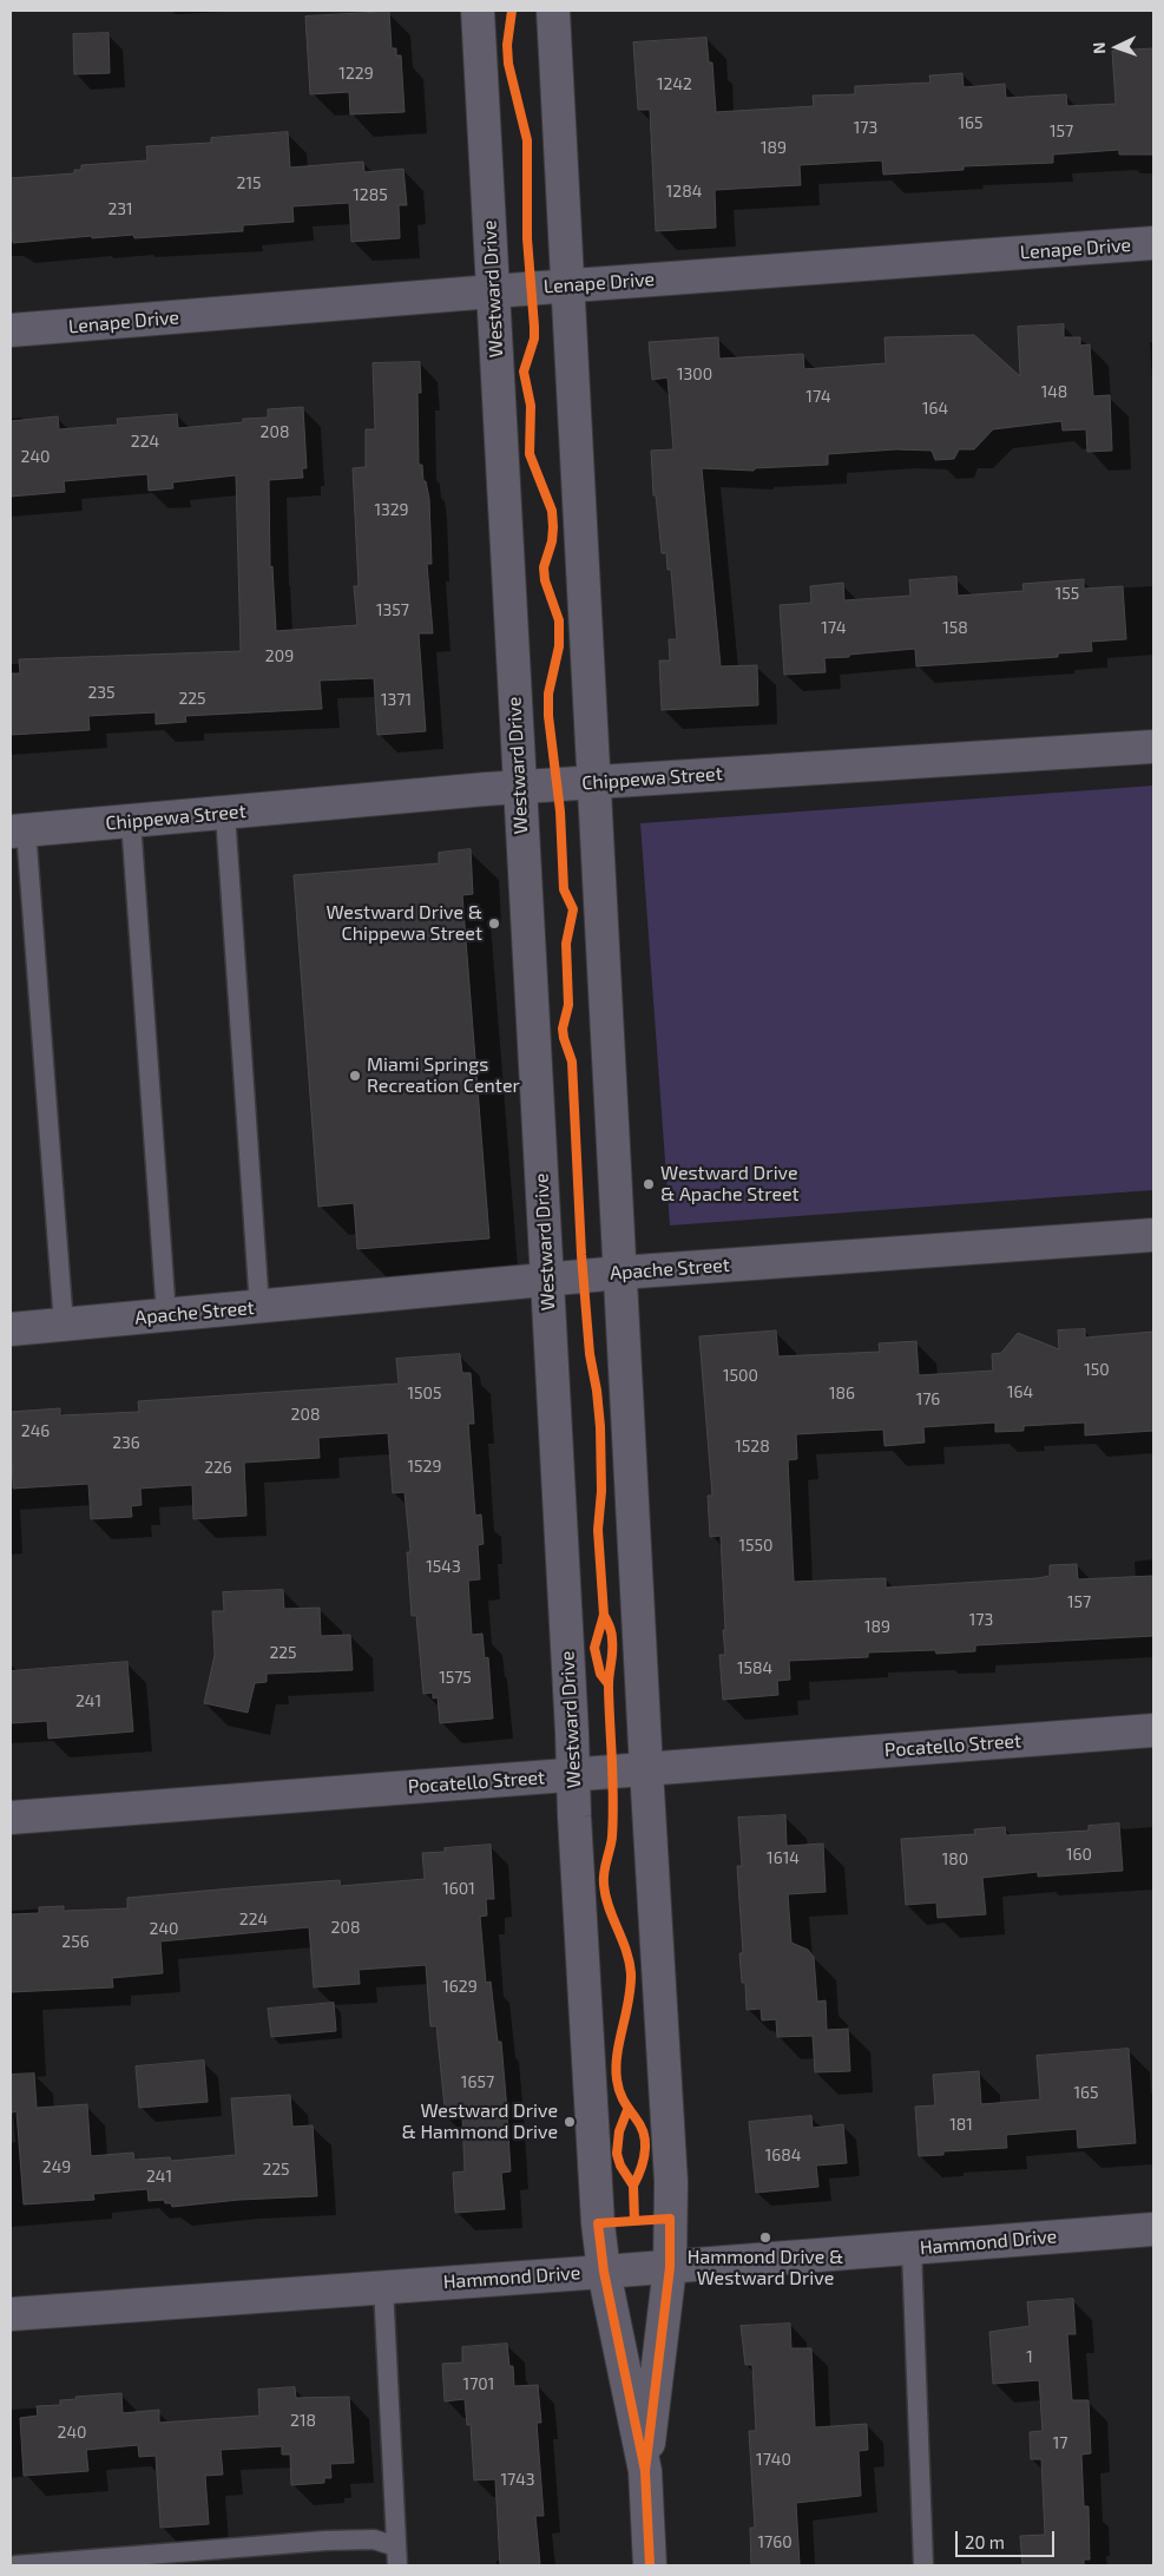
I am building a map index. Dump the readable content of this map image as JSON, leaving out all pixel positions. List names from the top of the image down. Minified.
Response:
{"streets":{"street":["Lenape Drive","Westward Drive","Chippewa Street","Apache Street","Pocatello Street","Hammond Drive"]},"crossings":[["Lenape Drive","Westward Drive"],["Westward Drive","Chippewa Street"],["Westward Drive","Apache Street"],["Westward Drive","Pocatello Street"],["Westward Drive","Hammond Drive"]],"places":["Westward Drive & Chippewa Street","Miami Springs Recreation Center","Westward Drive & Apache Street","Westward Drive & Hammond Drive","Hammond Drive & Westward Drive"],"house_numbers":["1229","1242","165","173","157","189","215","1284","1285","231","1300","148","174","164","208","224","240","1329","155","1357","174","158","209","235","225","1371","150","1500","164","1505","186","176","208","246","236","1528","1529","226","1550","1543","157","173","189","225","1584","1575","241","160","1614","180","1601","224","208","240","256","1629","1657","165","181","1684","249","225","241","1","1701","218","240","17","1740","1743","1760"],"scale_bar":"20 m","north":"left"}
